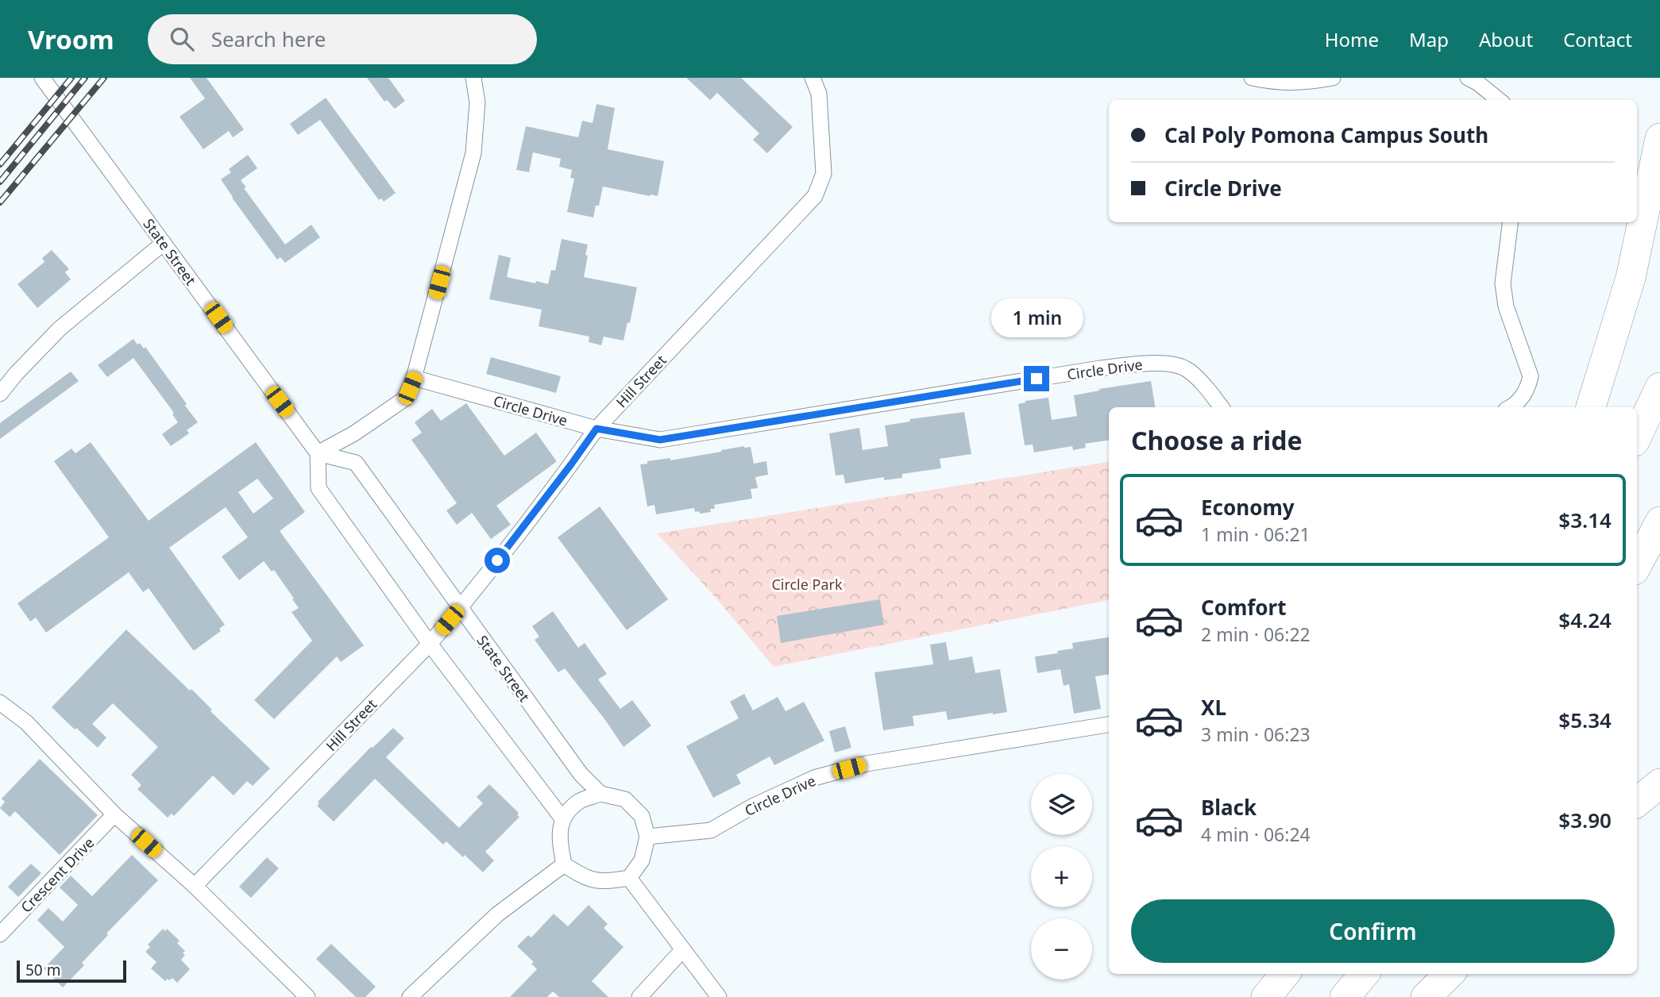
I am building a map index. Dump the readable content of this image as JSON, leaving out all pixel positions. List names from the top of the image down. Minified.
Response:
{"streets":{"street":["State Street","Circle Drive","Hill Street","Crescent Drive"]},"crossings":[["State Street","Circle Drive"],["State Street","Hill Street"],["Circle Drive","Hill Street"]],"parks":["Circle Park"],"scale_bar":"50 m","page":{"header":"Vroom","search":"Search here","nav":["Home","Map","About","Contact"],"banner":["Cal Poly Pomona Campus South","Circle Drive"],"bubble":"1 min","heading":"Choose a ride","list":[{"name":"Economy","note":"1 min · 06:21","value":"$3.14"},{"name":"Comfort","note":"2 min · 06:22","value":"$4.24"},{"name":"XL","note":"3 min · 06:23","value":"$5.34"},{"name":"Black","note":"4 min · 06:24","value":"$3.90"}],"map_buttons":["+","−"],"buttons":"Confirm","scale":"50 m"}}
